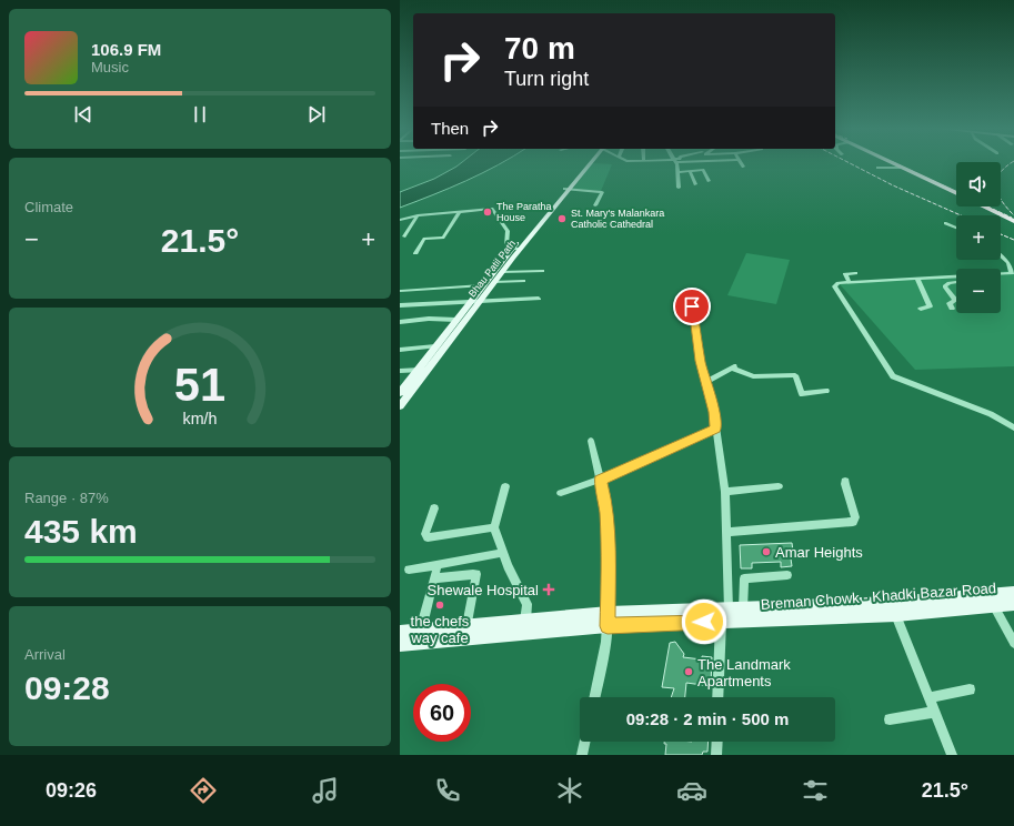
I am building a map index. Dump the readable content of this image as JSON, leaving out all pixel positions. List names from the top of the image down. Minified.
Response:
{"streets":{"main road":["Bhau Patil Path","Breman Chowk - Khadki Bazar Road"]},"places":{"other":["The Paratha House","St. Mary's Malankara Catholic Cathedral","Amar Heights","the chefs way cafe","The Landmark Apartments"],"health":["Shewale Hospital"]},"page":{"turn":["70 m","Turn right"],"song":["106.9 FM","Music"],"then":"Then","tile":["Climate",["Range · 87%","435 km"],["Arrival","09:28"]],"map_buttons":["+","−"],"heat":["−","21.5°","+"],"limit":"60","trip":"09:28 · 2 min · 500 m","tabs":["09:26","21.5°"],"gauge":["51","km/h"]}}
